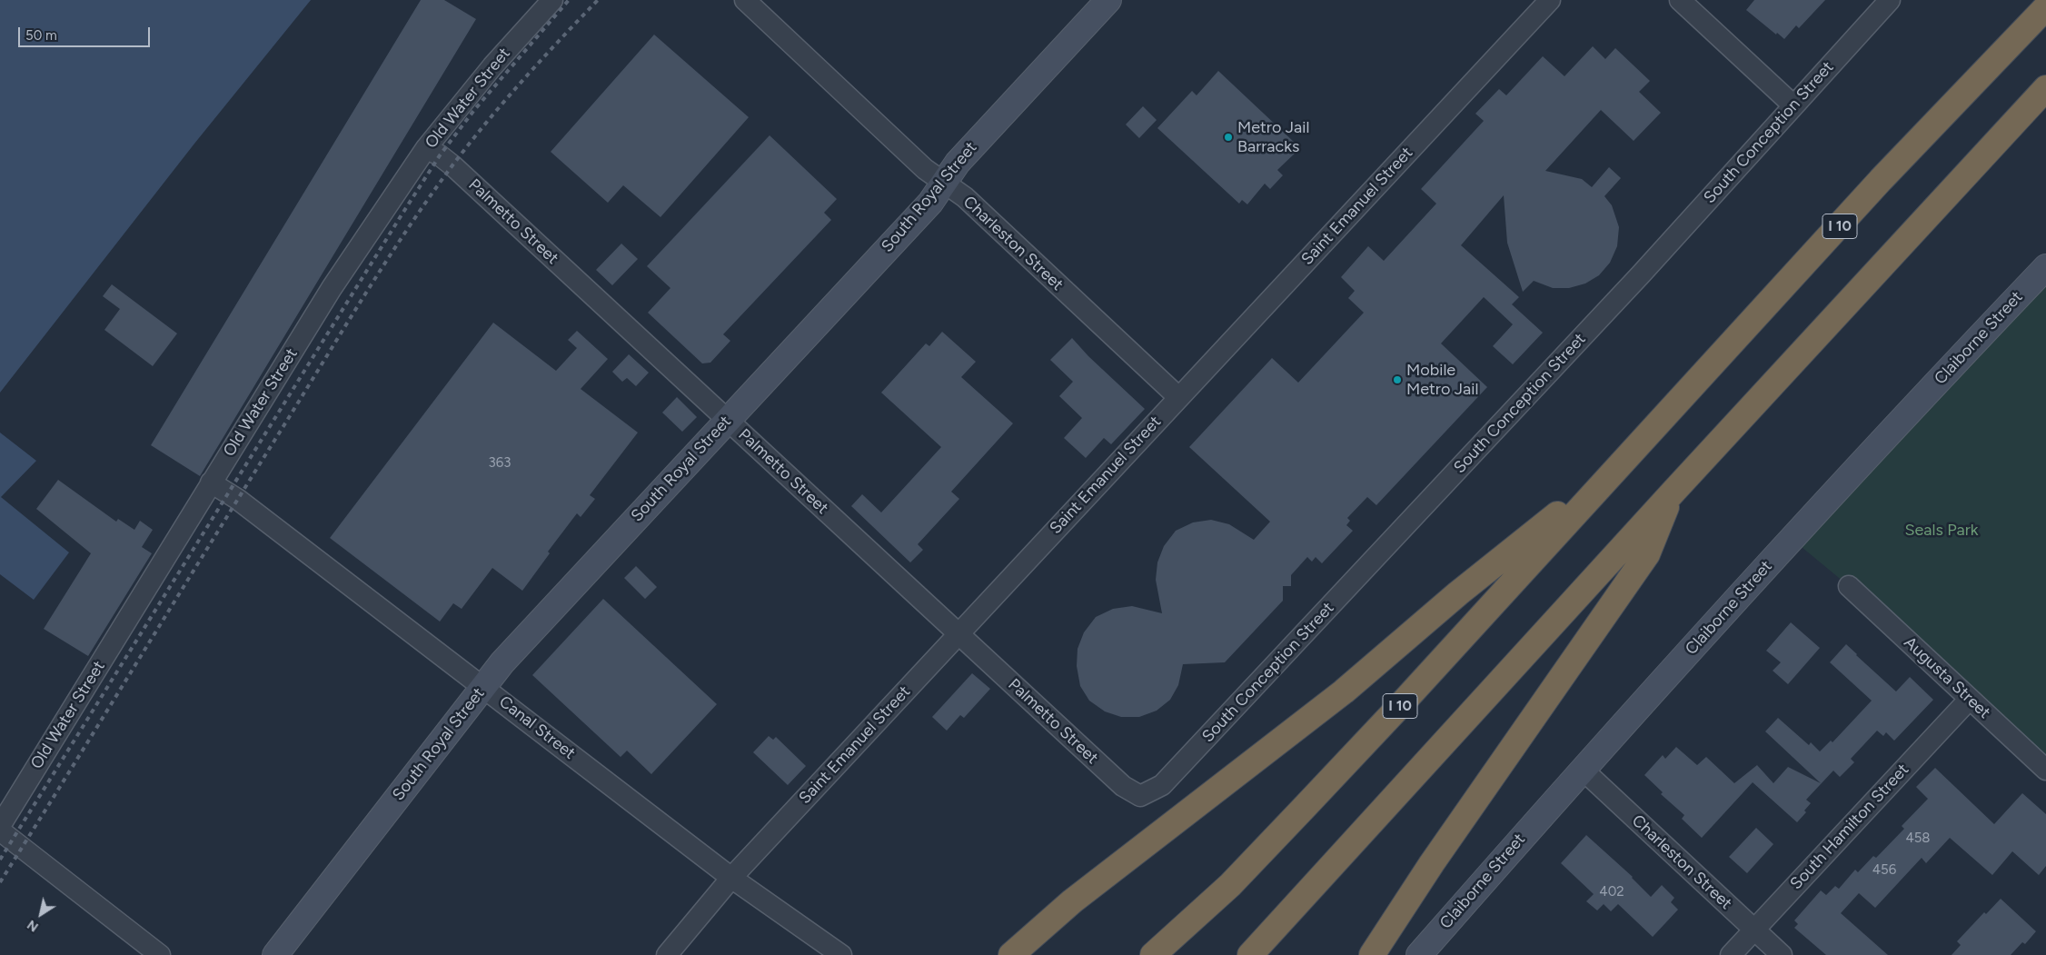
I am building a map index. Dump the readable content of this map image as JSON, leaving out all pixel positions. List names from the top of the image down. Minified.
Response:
{"streets":{"highway":["I 10"],"street":["Old Water Street","South Conception Street","South Royal Street","Saint Emanuel Street","Palmetto Street","Charleston Street","Claiborne Street","Augusta Street","Canal Street","South Hamilton Street"]},"crossings":[["Old Water Street","Palmetto Street"],["Old Water Street","Canal Street"],["South Conception Street","Palmetto Street"],["South Royal Street","Palmetto Street"],["South Royal Street","Charleston Street"],["South Royal Street","Canal Street"],["Saint Emanuel Street","Palmetto Street"],["Saint Emanuel Street","Charleston Street"],["Saint Emanuel Street","Canal Street"],["Charleston Street","Claiborne Street"],["Charleston Street","South Hamilton Street"],["Augusta Street","South Hamilton Street"]],"parks":["Seals Park"],"places":["Metro Jail Barracks","Mobile Metro Jail"],"house_numbers":["363","458","456","402"],"scale_bar":"50 m","north":"bottom left"}
